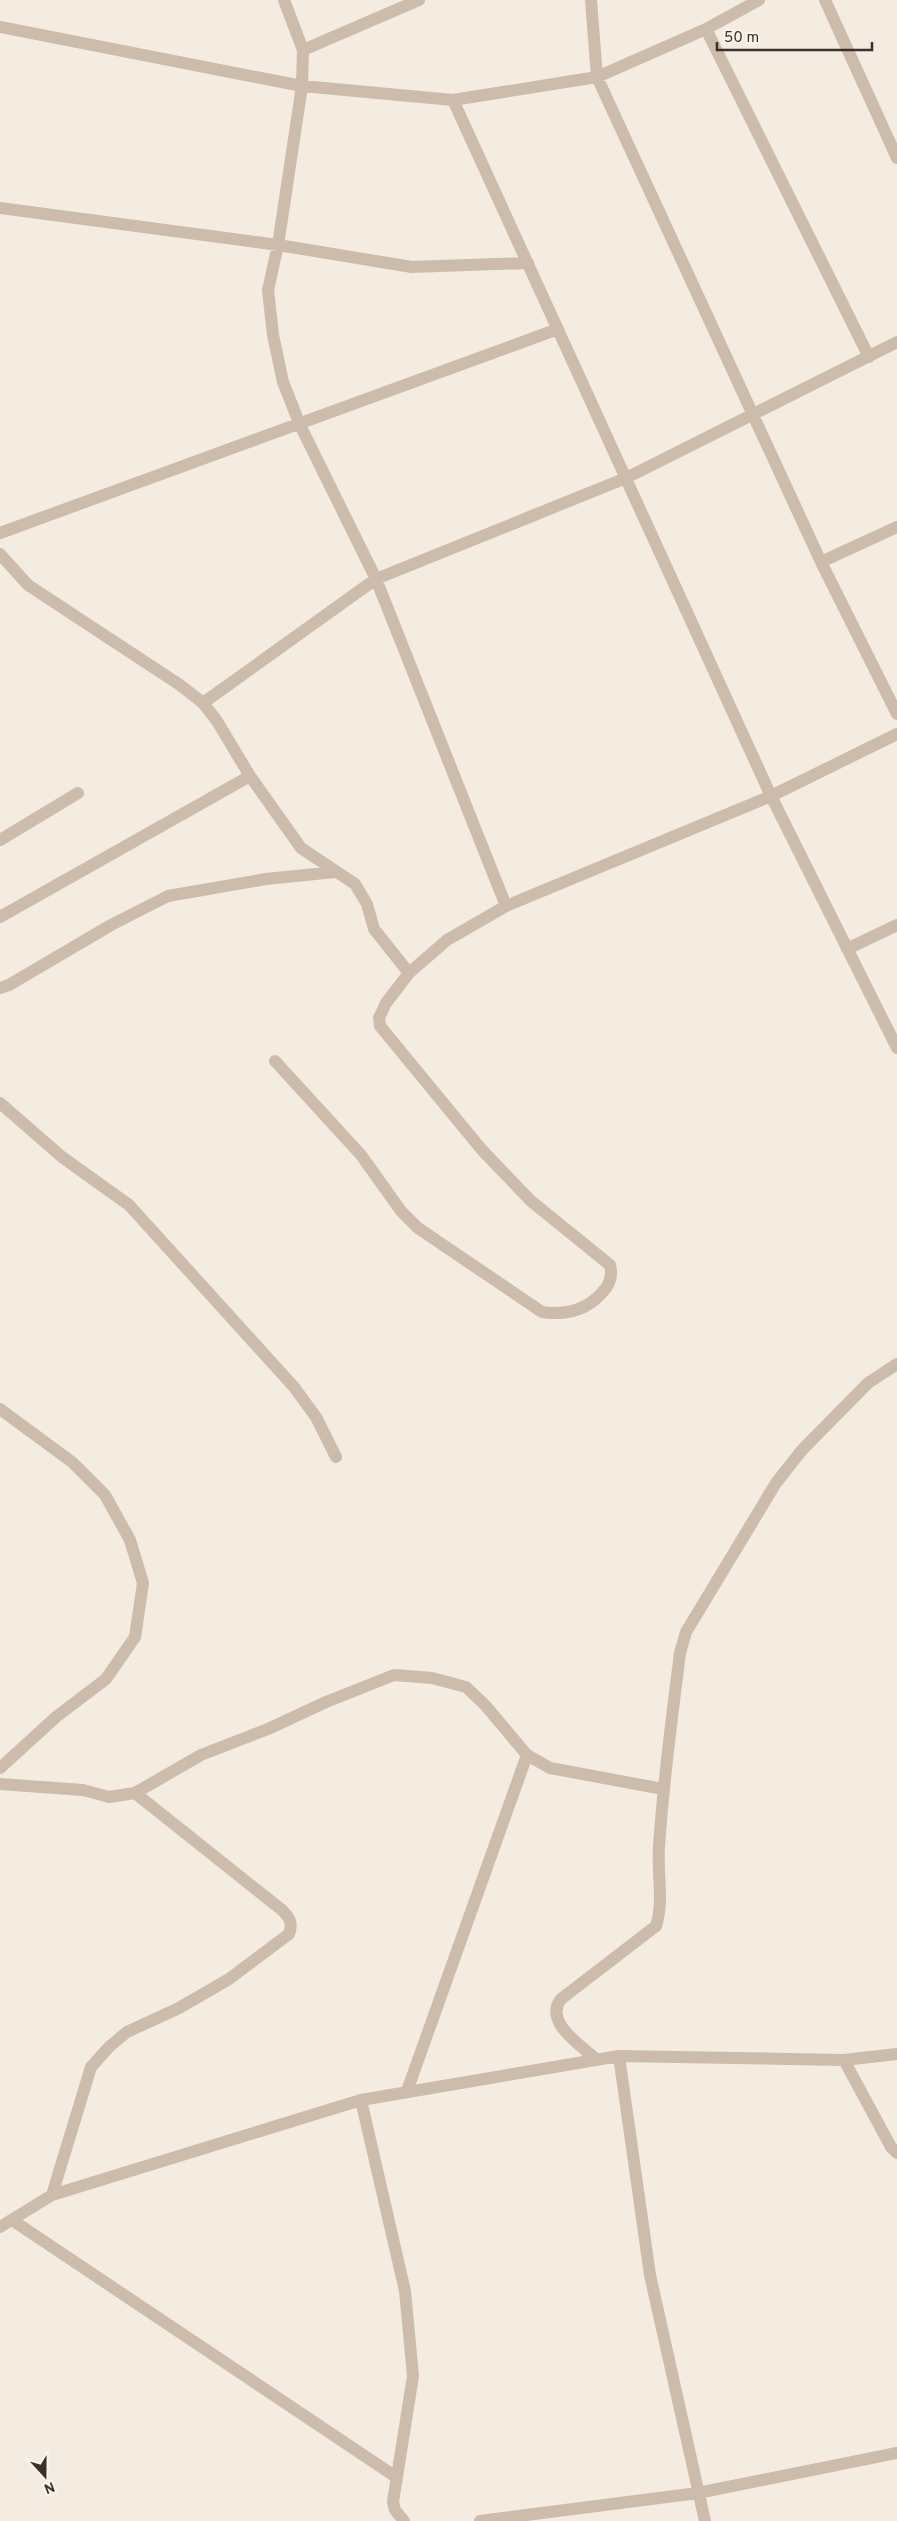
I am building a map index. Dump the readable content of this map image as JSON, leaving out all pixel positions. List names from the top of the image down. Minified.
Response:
{"scale_bar":"50 m","north":"bottom"}
